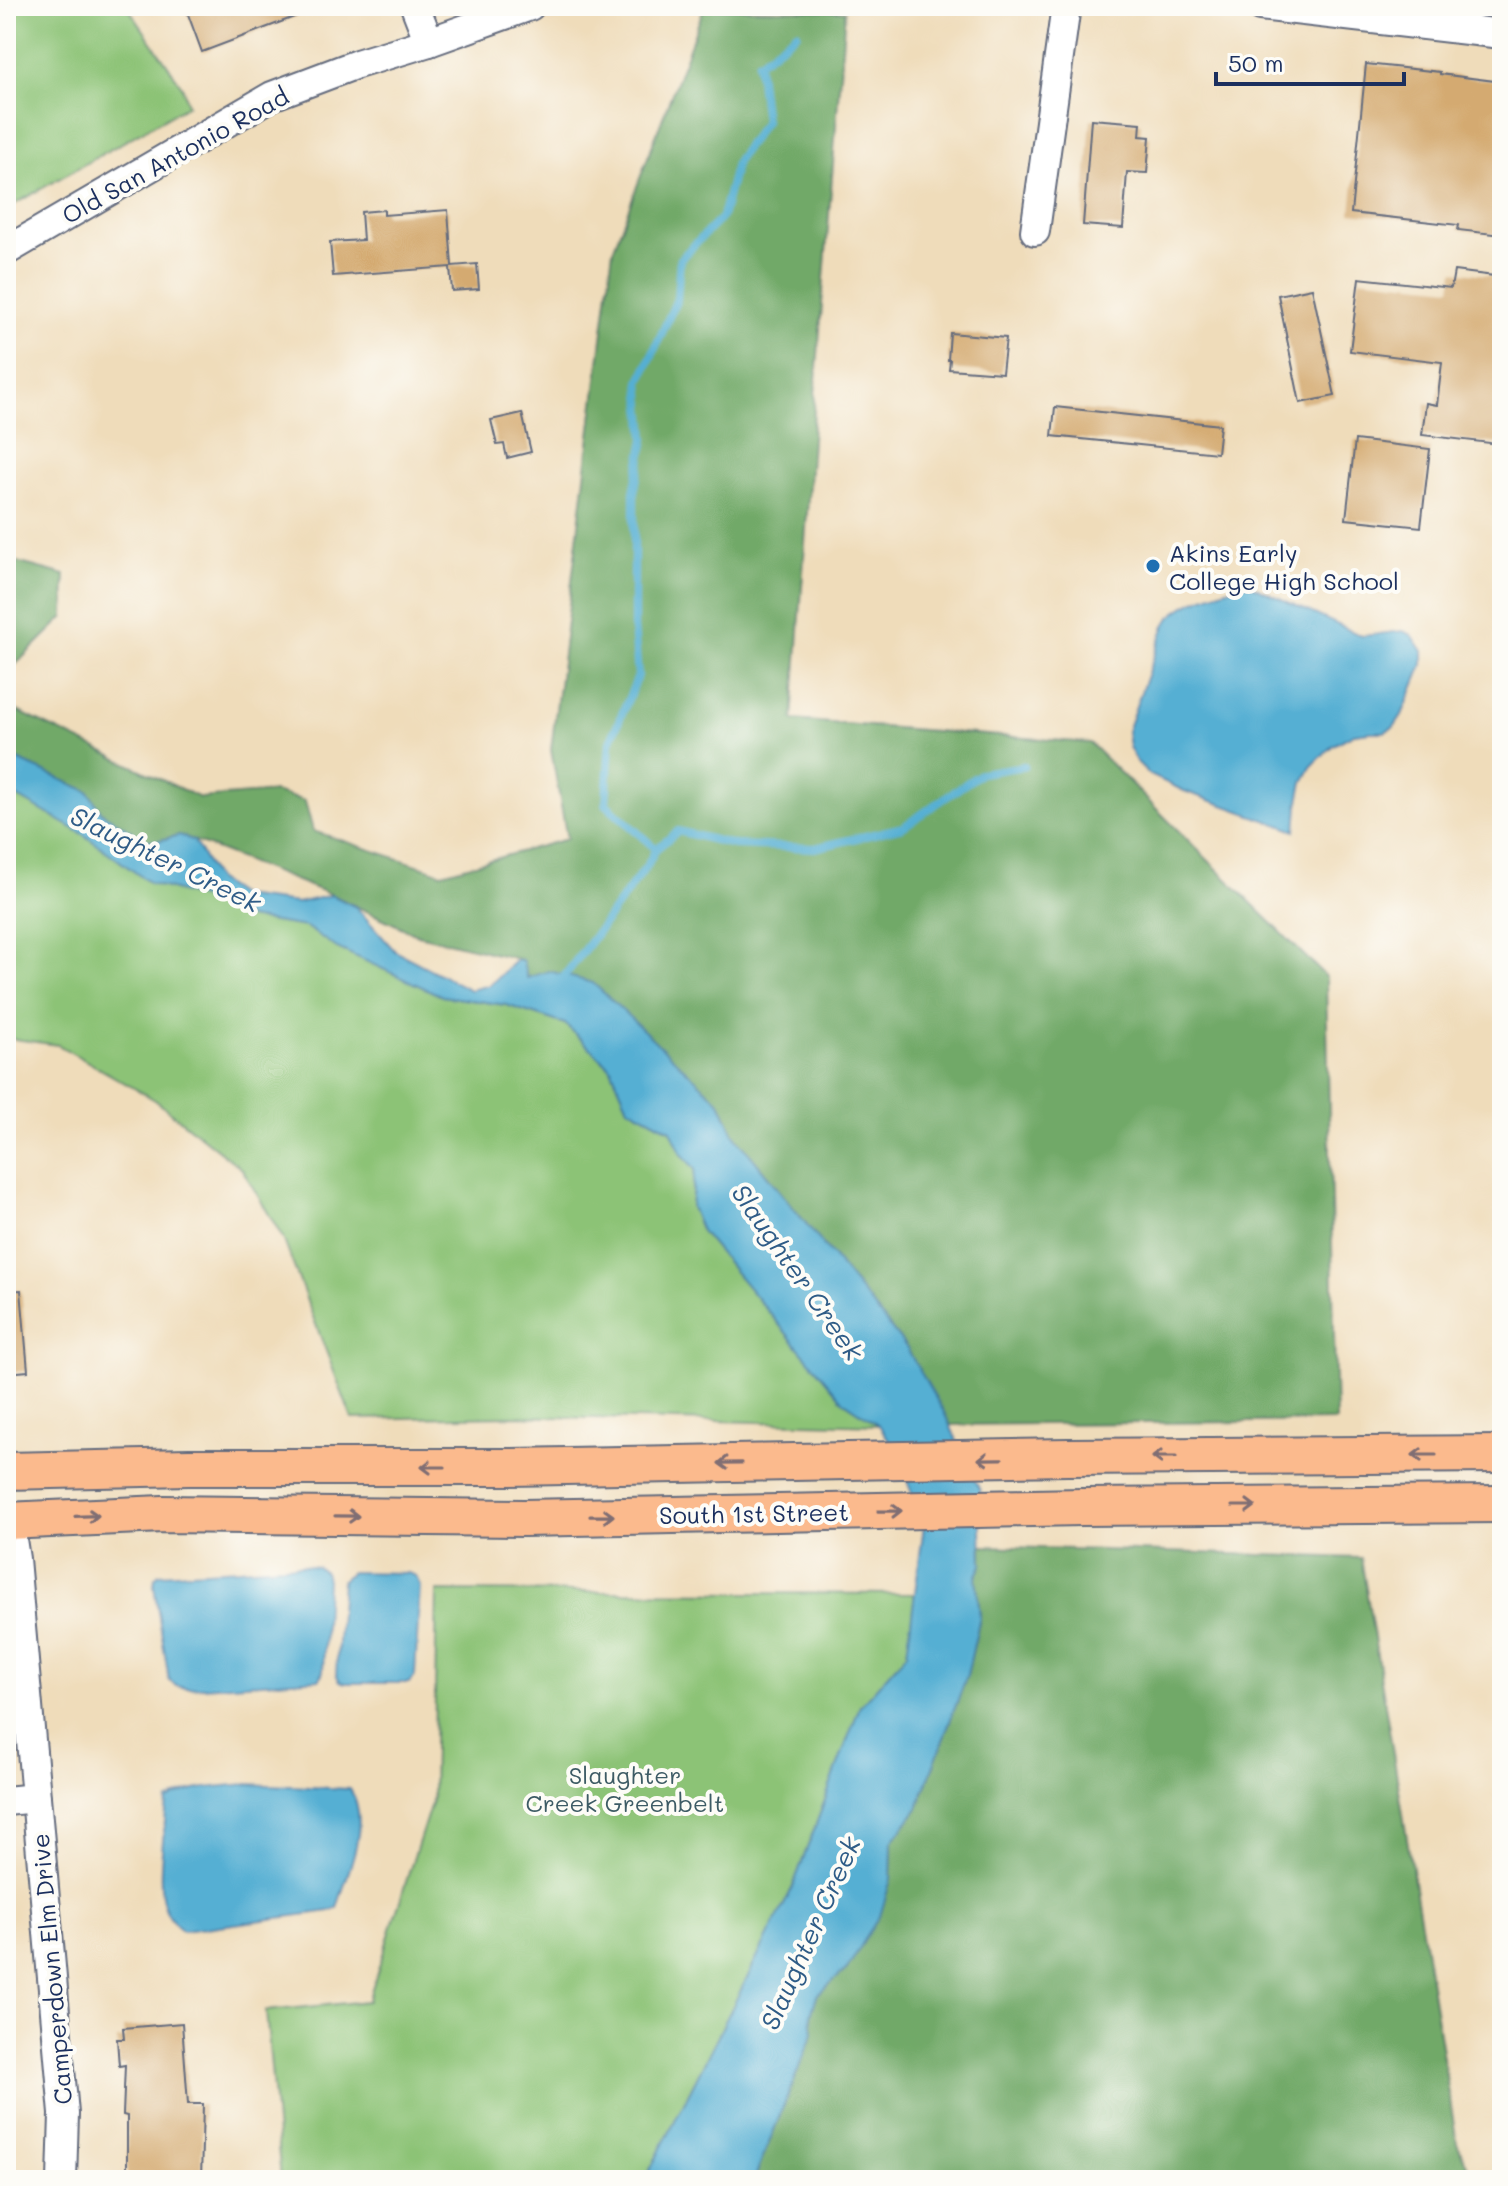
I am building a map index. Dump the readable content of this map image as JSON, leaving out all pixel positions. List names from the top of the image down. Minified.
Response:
{"streets":{"main road":["South 1st Street"],"street":["Old San Antonio Road","Camperdown Elm Drive"]},"crossings":[["South 1st Street","Camperdown Elm Drive"]],"water":["Slaughter Creek"],"parks":["Slaughter Creek Greenbelt"],"places":["Akins Early College High School"],"scale_bar":"50 m"}
